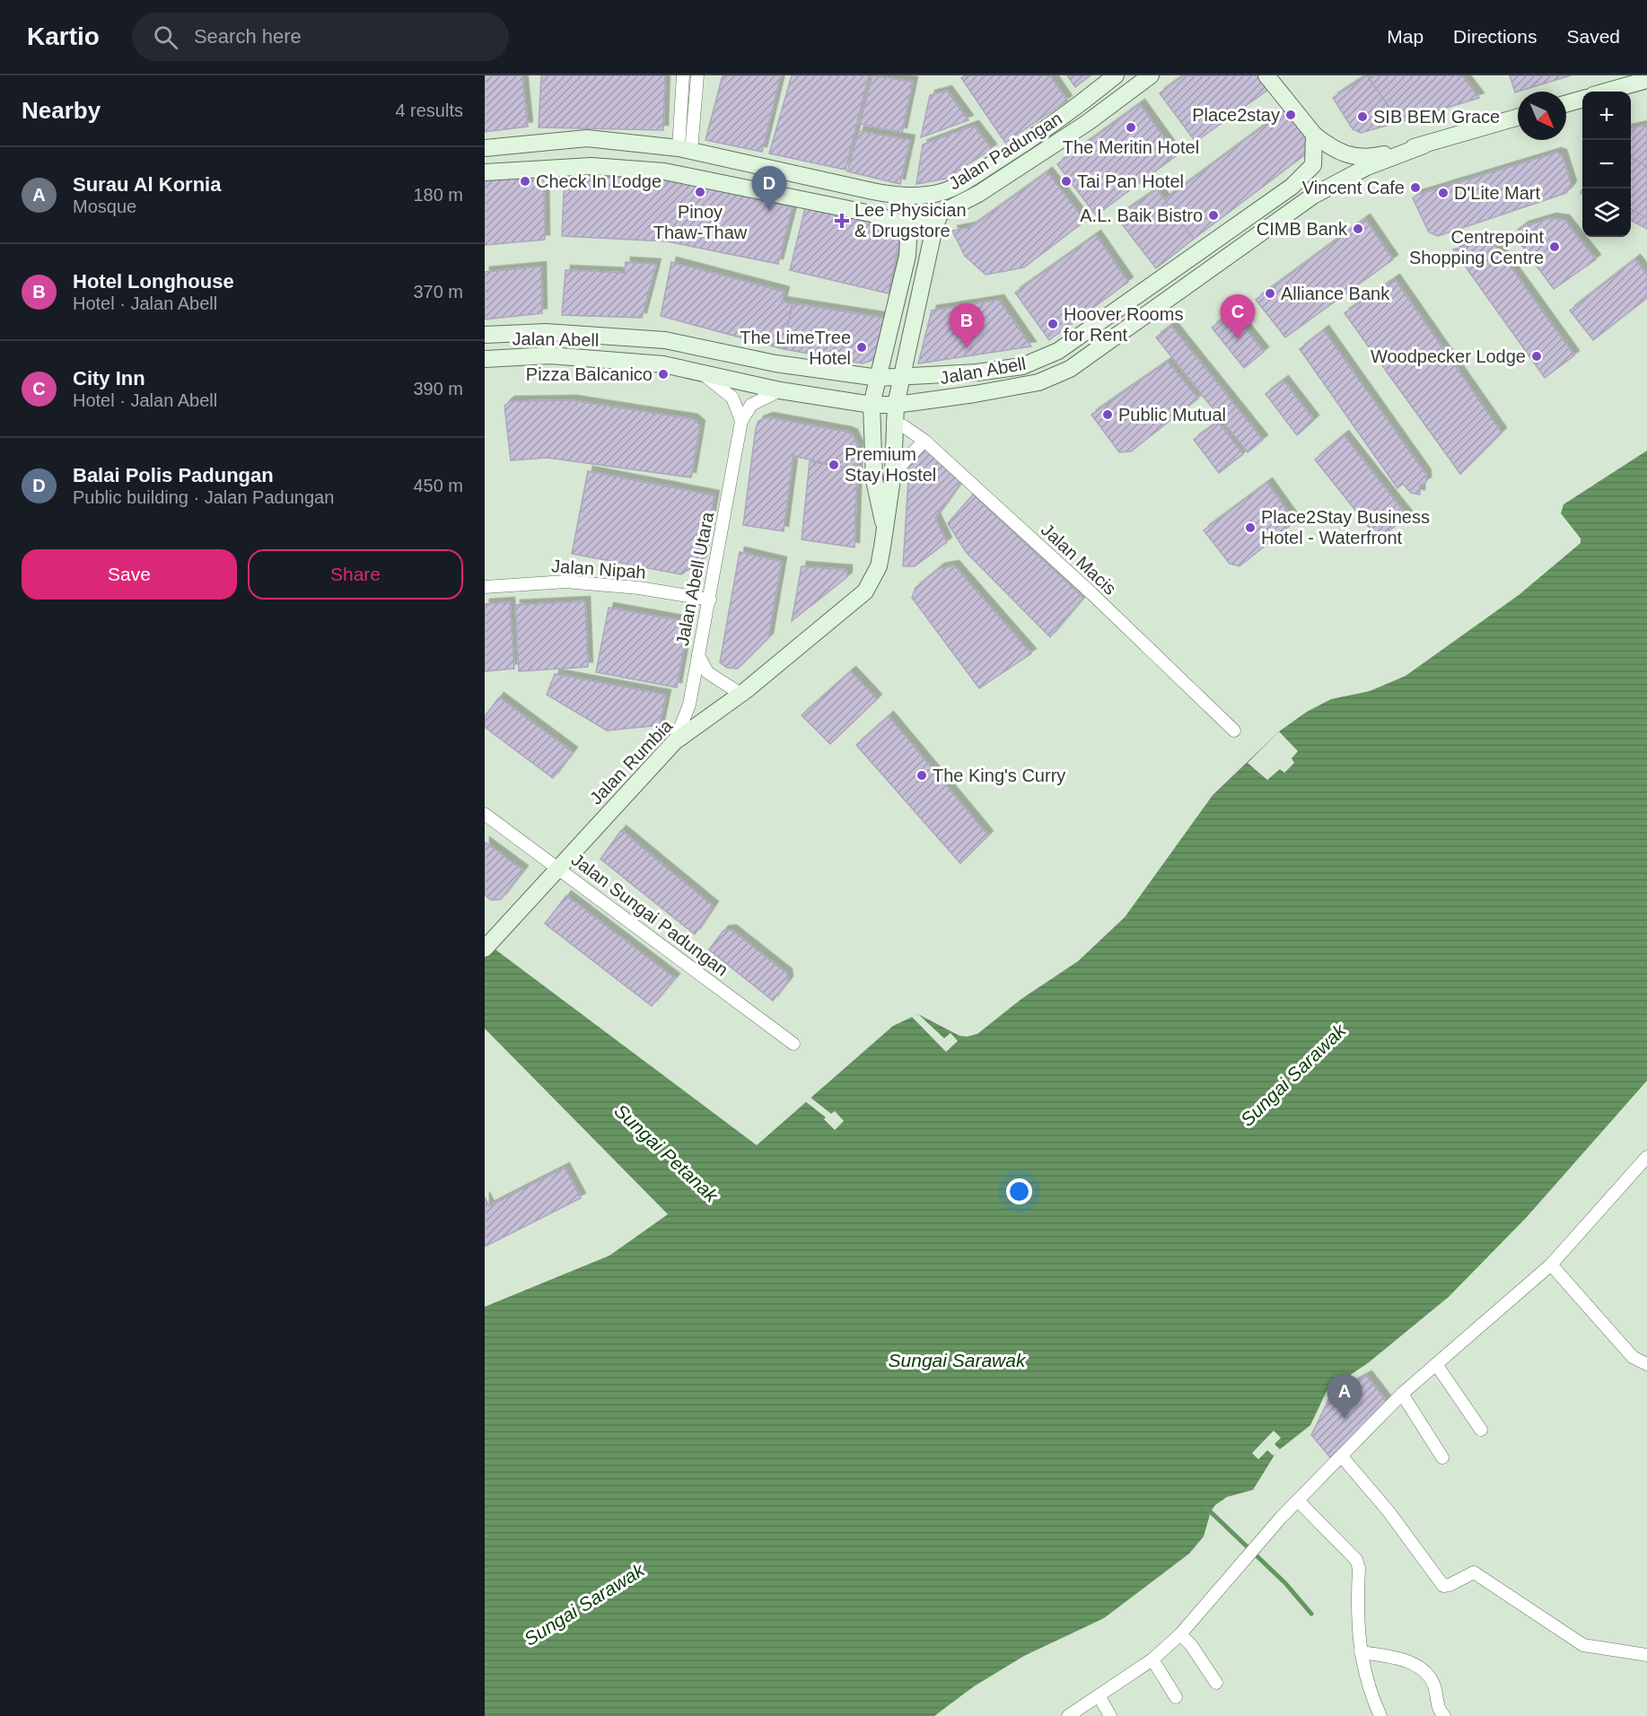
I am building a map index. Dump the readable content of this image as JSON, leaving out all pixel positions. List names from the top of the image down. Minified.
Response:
{"streets":{"main road":["Jalan Padungan","Jalan Abell","Jalan Rumbia"],"street":["Jalan Macis","Jalan Nipah","Jalan Abell Utara","Jalan Sungai Padungan"]},"crossings":[["Jalan Nipah","Jalan Abell Utara"],["Jalan Abell Utara","Jalan Rumbia"],["Jalan Rumbia","Jalan Sungai Padungan"]],"water":["Sungai Sarawak","Sungai Petanak"],"places":{"other":["Place2stay","SIB BEM Grace","The Meritin Hotel","Check In Lodge","Tai Pan Hotel","Vincent Cafe","Pinoy Thaw-Thaw","D'Lite Mart","A.L. Baik Bistro","CIMB Bank","Centrepoint Shopping Centre","Alliance Bank","Hoover Rooms for Rent","The LimeTree Hotel","Woodpecker Lodge","Pizza Balcanico","Public Mutual","Premium Stay Hostel","Place2Stay Business Hotel - Waterfront","The King's Curry"],"health":["Lee Physician & Drugstore"]},"north":"bottom right","page":{"header":"Kartio","search":"Search here","nav":["Map","Directions","Saved"],"heading":["Nearby","4 results"],"map_buttons":["+","−"],"list":[{"mark":"A","name":"Surau Al Kornia","note":"Mosque","value":"180 m"},{"mark":"B","name":"Hotel Longhouse","note":"Hotel · Jalan Abell","value":"370 m"},{"mark":"C","name":"City Inn","note":"Hotel · Jalan Abell","value":"390 m"},{"mark":"D","name":"Balai Polis Padungan","note":"Public building · Jalan Padungan","value":"450 m"}],"pins":["D","C","B","A"],"buttons":["Save","Share"]}}
